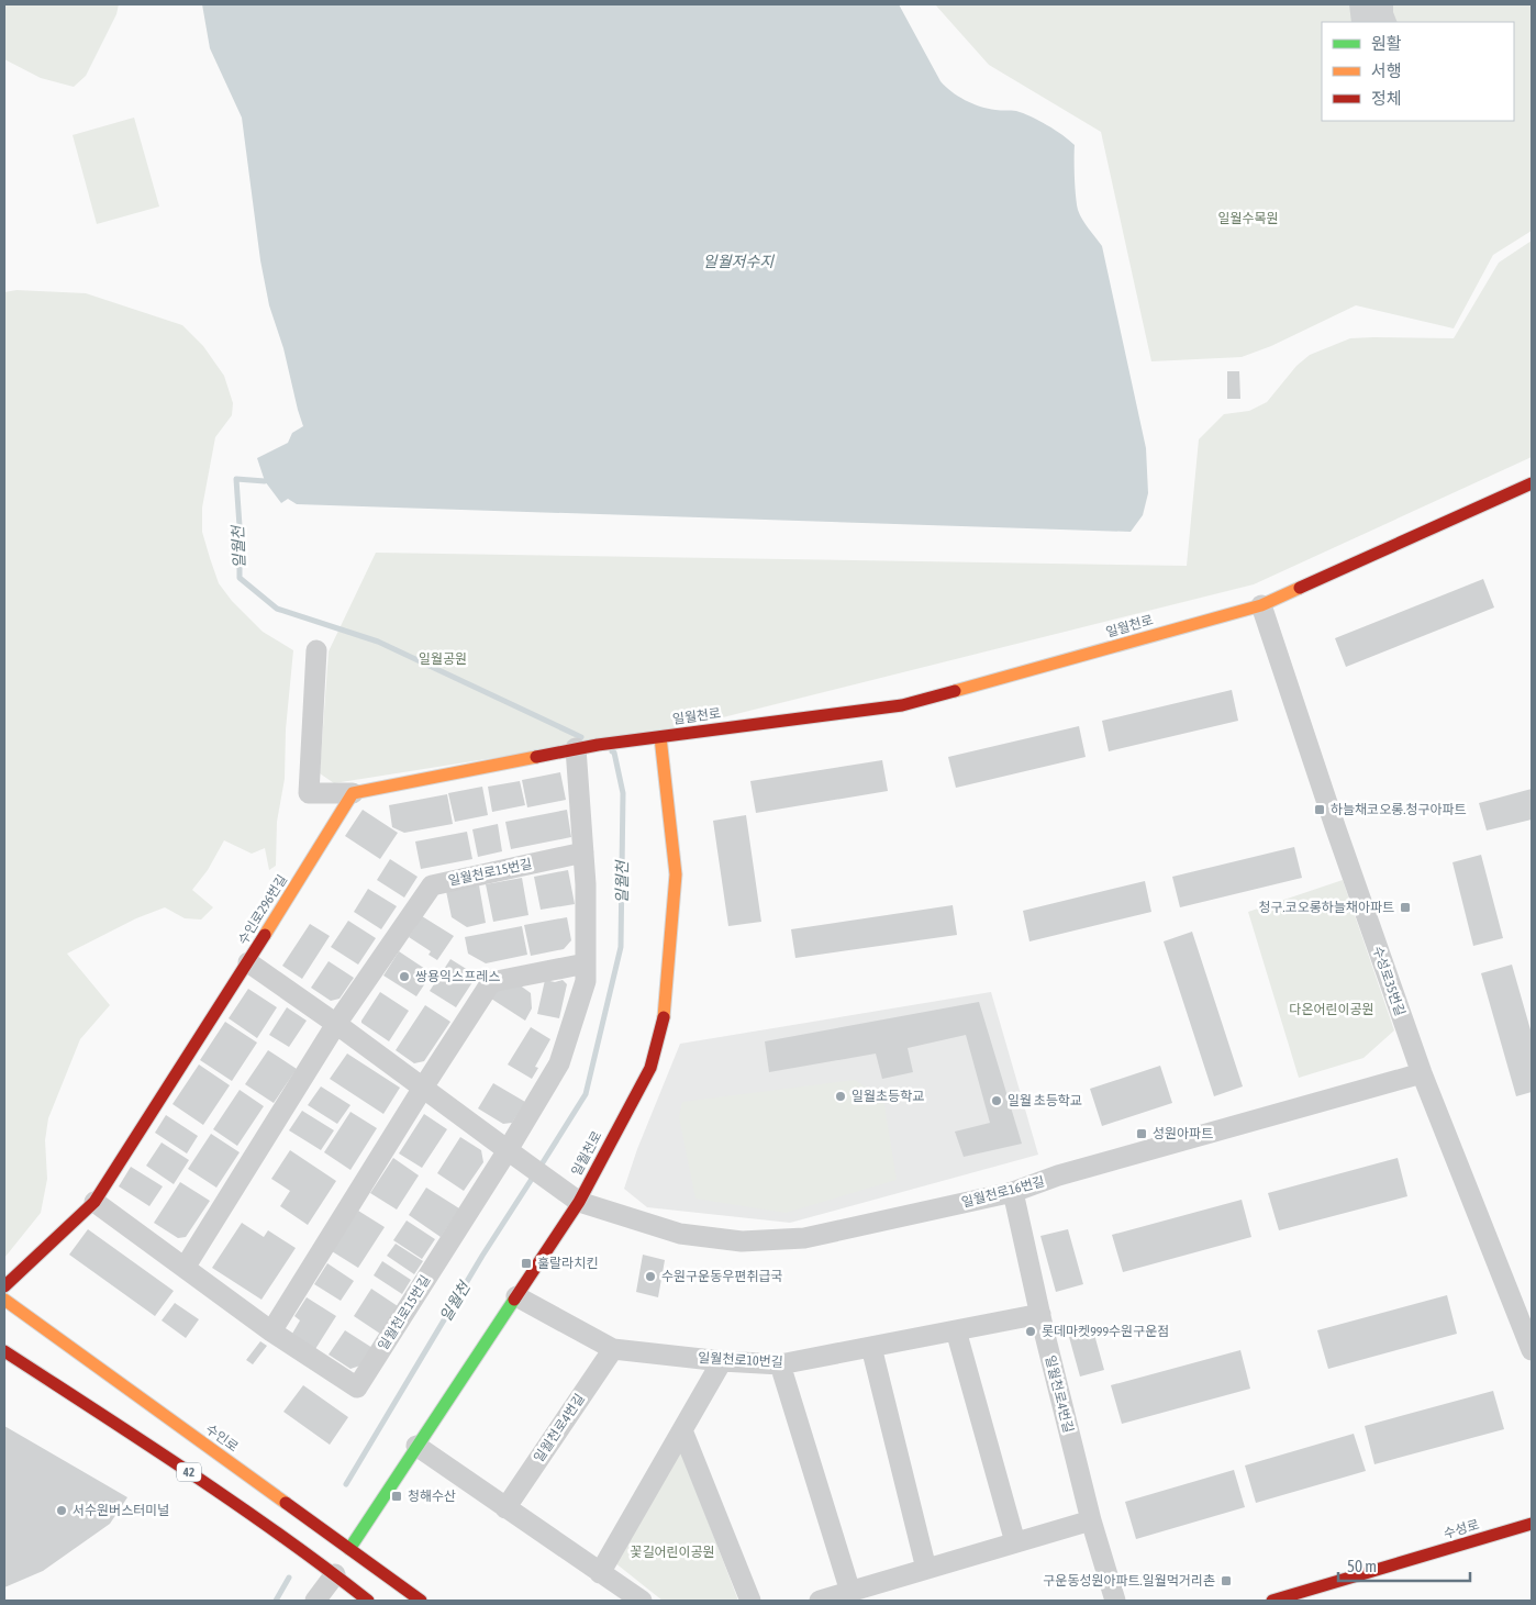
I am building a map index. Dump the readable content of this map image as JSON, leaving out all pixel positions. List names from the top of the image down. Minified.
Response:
{"streets":{"street":["일월천로","일월천로15번길","수인로296번길","수성로35번길","일월천로16번길","일월천로10번길","일월천로4번길","수인로","42","수성로"]},"crossings":[["일월천로","수성로35번길"],["일월천로","일월천로16번길"],["일월천로","일월천로10번길"],["일월천로","수인로"],["일월천로15번길","수인로296번길"],["수성로35번길","일월천로16번길"],["일월천로16번길","일월천로4번길"],["일월천로10번길","일월천로4번길"]],"water":["일월저수지","일월천"],"parks":["일월수목원","일월공원","다온어린이공원","꽃길어린이공원"],"places":{"transit":["하늘채코오롱.청구아파트","청구.코오롱하늘채아파트","성원아파트","훌랄라치킨","청해수산","구운동성원아파트.일월먹거리촌"],"other":["쌍용익스프레스","일월초등학교","일월 초등학교","수원구운동우편취급국","롯데마켓999수원구운점","서수원버스터미널"]},"legend":["원활","서행","정체"],"scale_bar":"50 m"}
